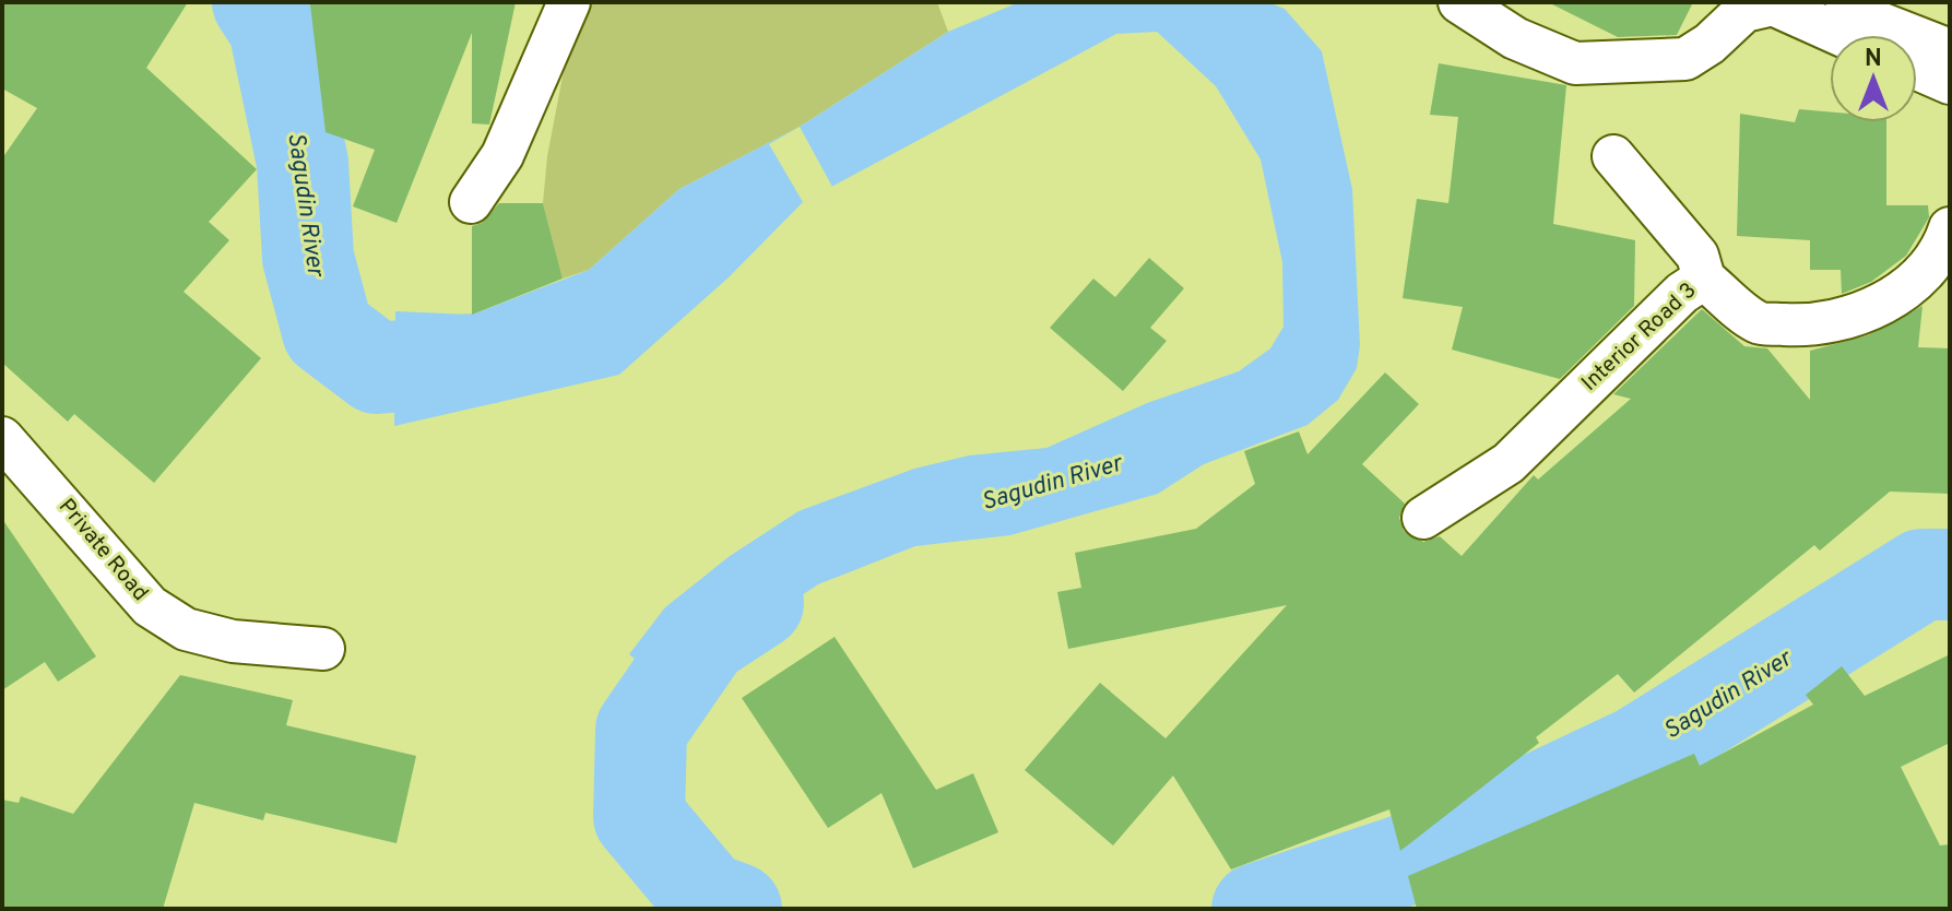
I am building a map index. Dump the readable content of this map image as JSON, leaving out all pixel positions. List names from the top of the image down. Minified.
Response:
{"streets":{"street":["Interior Road 3","Private Road"]},"water":["Sagudin River"],"north":"top"}
